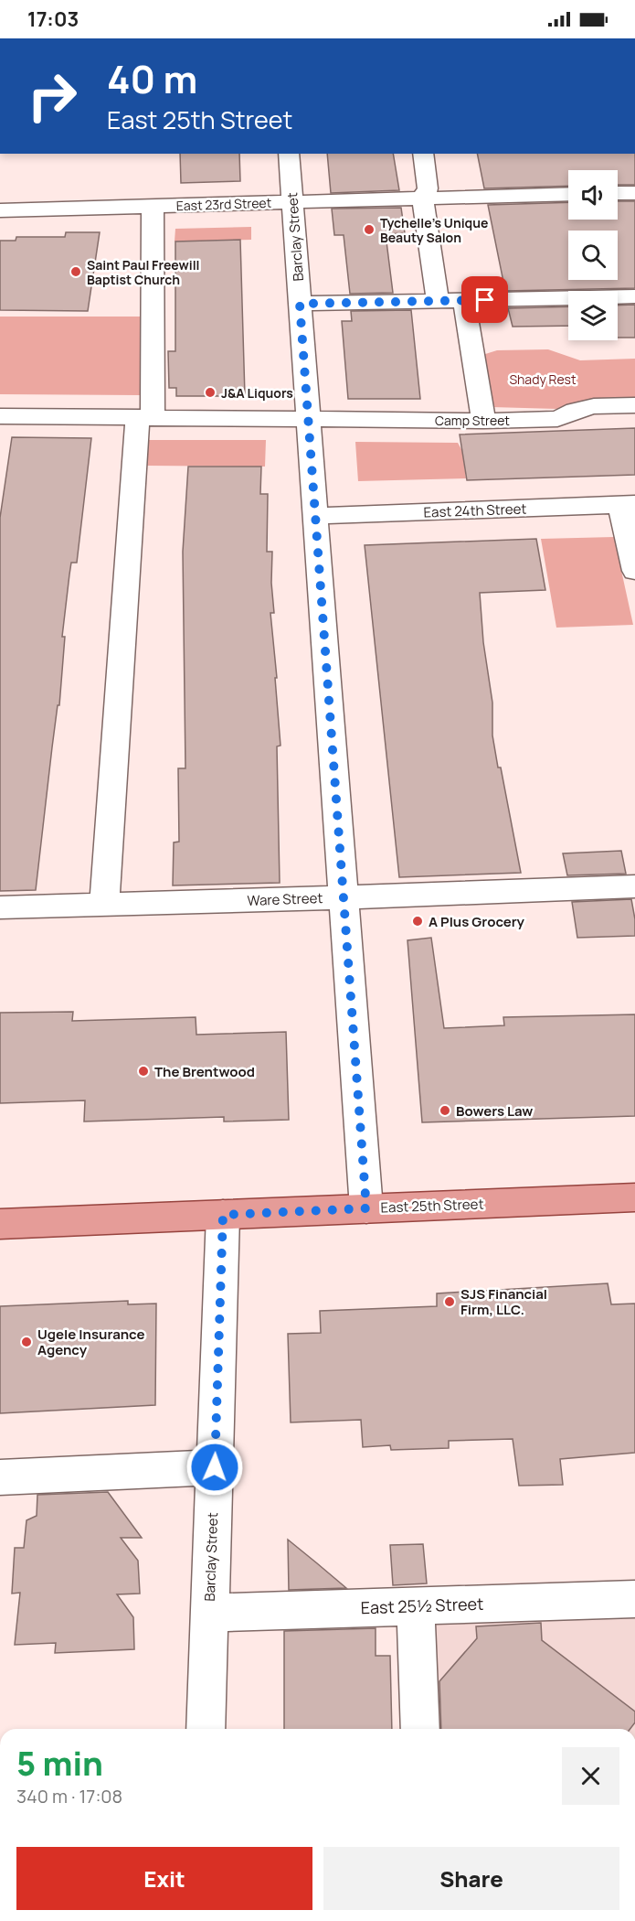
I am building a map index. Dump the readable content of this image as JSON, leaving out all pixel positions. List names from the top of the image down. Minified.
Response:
{"streets":{"main road":["East 25th Street"],"street":["East 23rd Street","Barclay Street","Camp Street","East 24th Street","Ware Street","East 25½ Street"]},"crossings":[["East 23rd Street","Barclay Street"],["Barclay Street","Camp Street"],["Barclay Street","East 24th Street"],["Barclay Street","Ware Street"],["Barclay Street","East 25th Street"],["Barclay Street","East 25½ Street"]],"parks":["Shady Rest"],"places":["Tychelle’s Unique Beauty Salon","Saint Paul Freewill Baptist Church","J&A Liquors","A Plus Grocery","The Brentwood","Bowers Law","SJS Financial Firm, LLC.","Ugele Insurance Agency"],"page":{"status":"17:03","turn":["40 m","East 25th Street"],"heading":["5 min","340 m · 17:08"],"buttons":["Exit","Share"]}}
